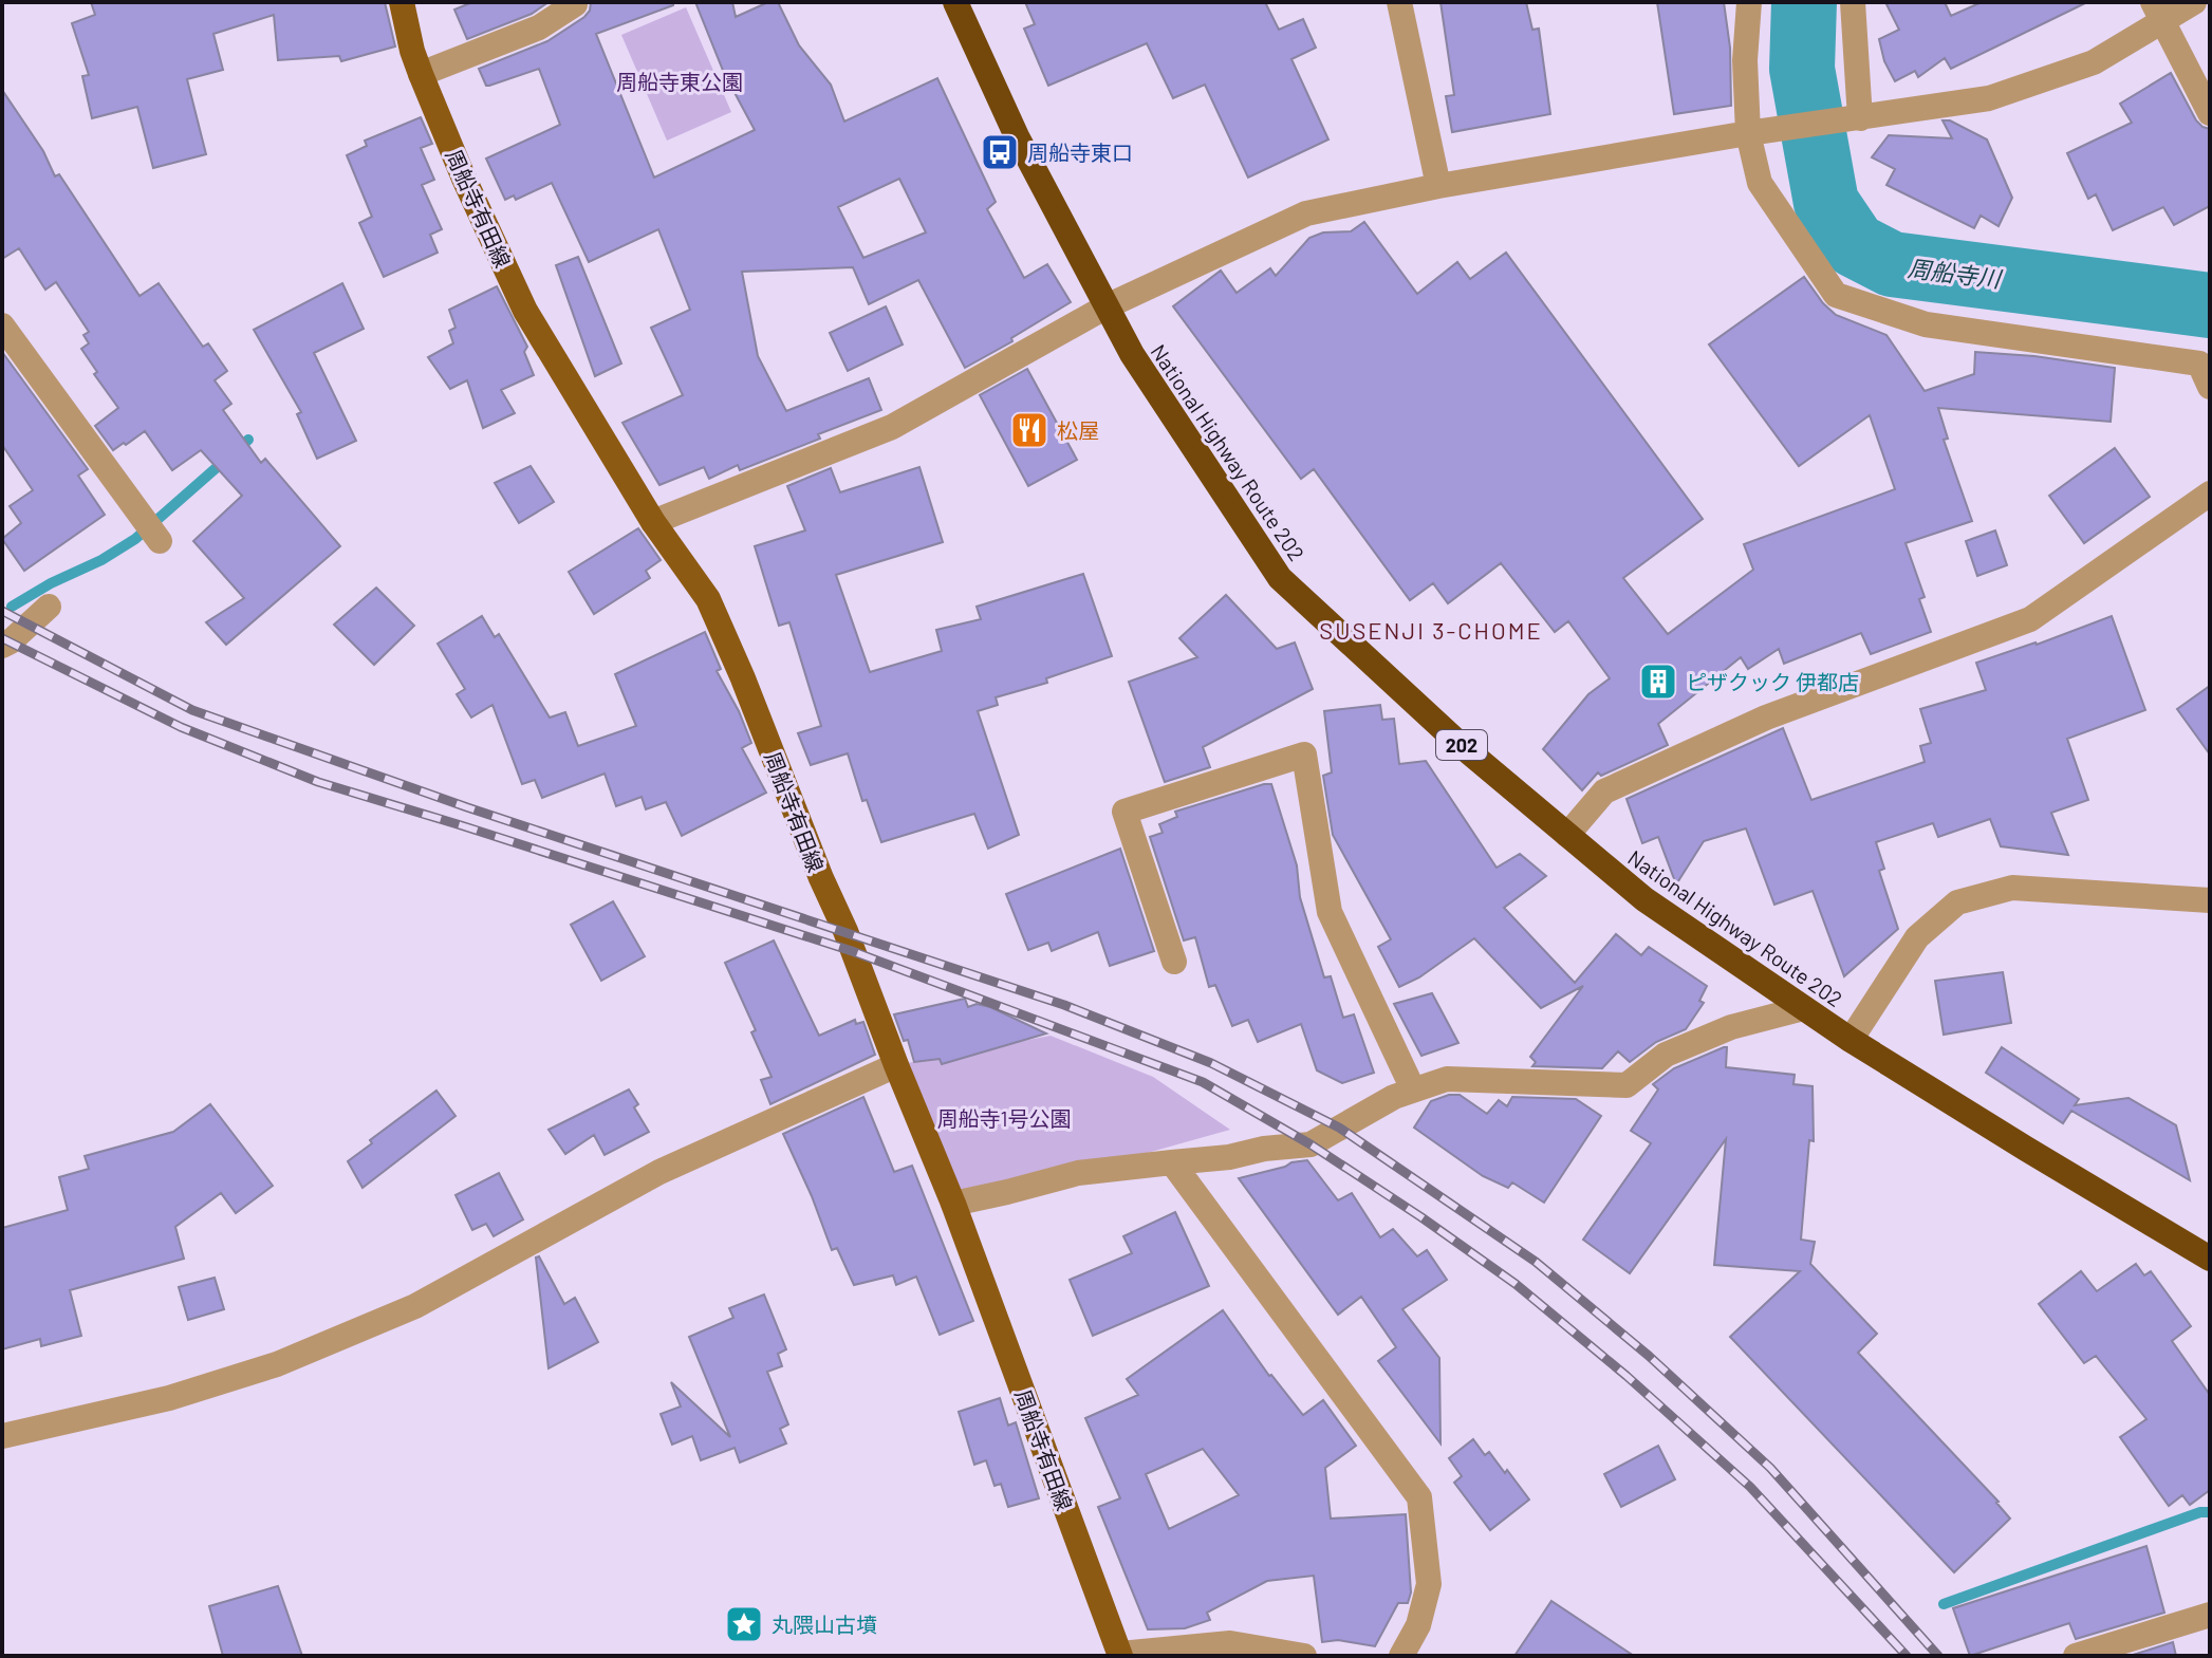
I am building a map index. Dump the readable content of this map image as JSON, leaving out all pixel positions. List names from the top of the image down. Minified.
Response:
{"streets":{"highway":["National Highway Route 202","202"],"main road":["周船寺有田線"]},"districts":["SUSENJI 3-CHOME"],"water":["周船寺川"],"parks":["周船寺東公園","周船寺1号公園"],"places":{"bus stop":["周船寺東口"],"restaurant":["松屋"],"building":["ピザクック 伊都店"],"place":["丸隈山古墳"]}}
